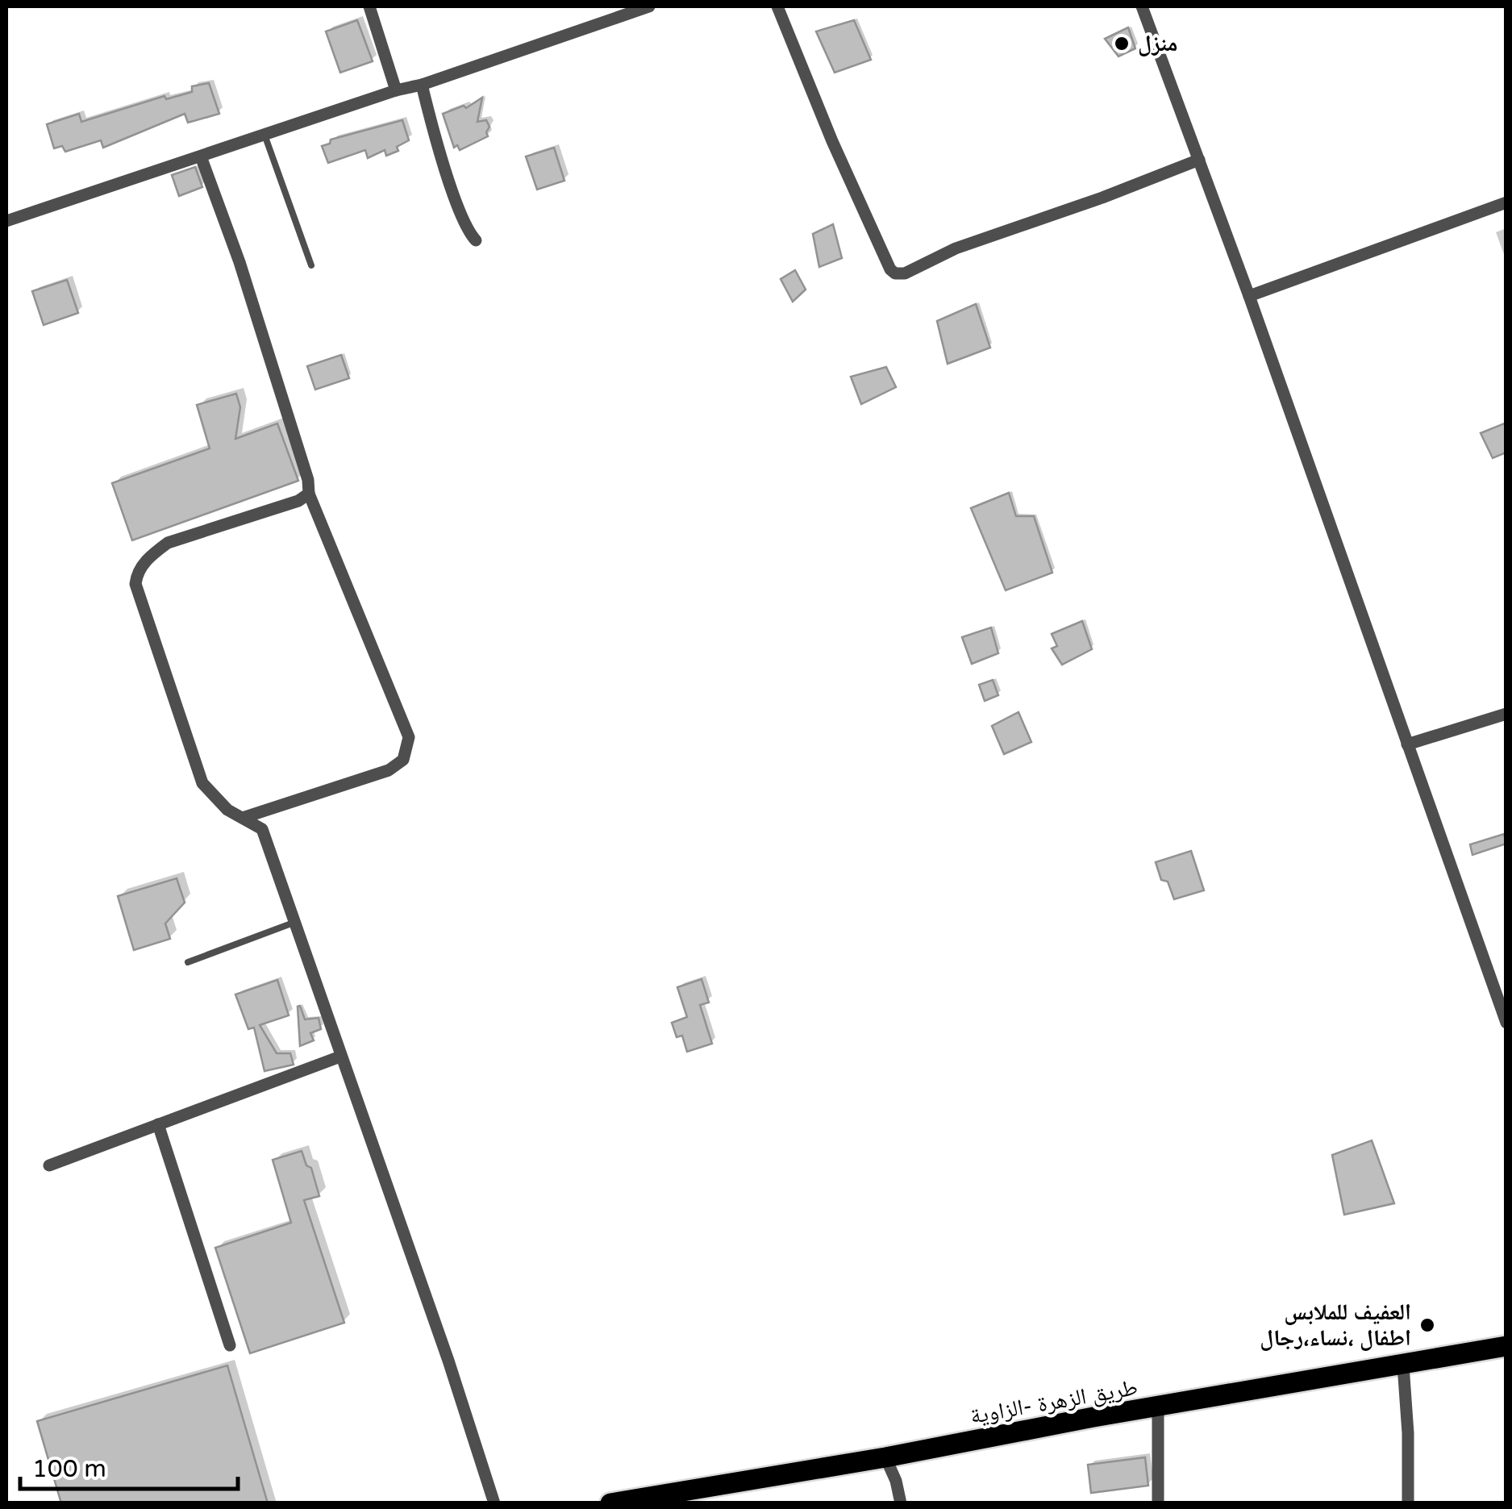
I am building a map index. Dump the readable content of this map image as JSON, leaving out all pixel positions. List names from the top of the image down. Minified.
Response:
{"streets":{"main road":["طريق الزهرة -الزاوية"]},"places":["منزل","العفيف للملابس اطفال ،نساء،رجال"],"scale_bar":"100 m"}
